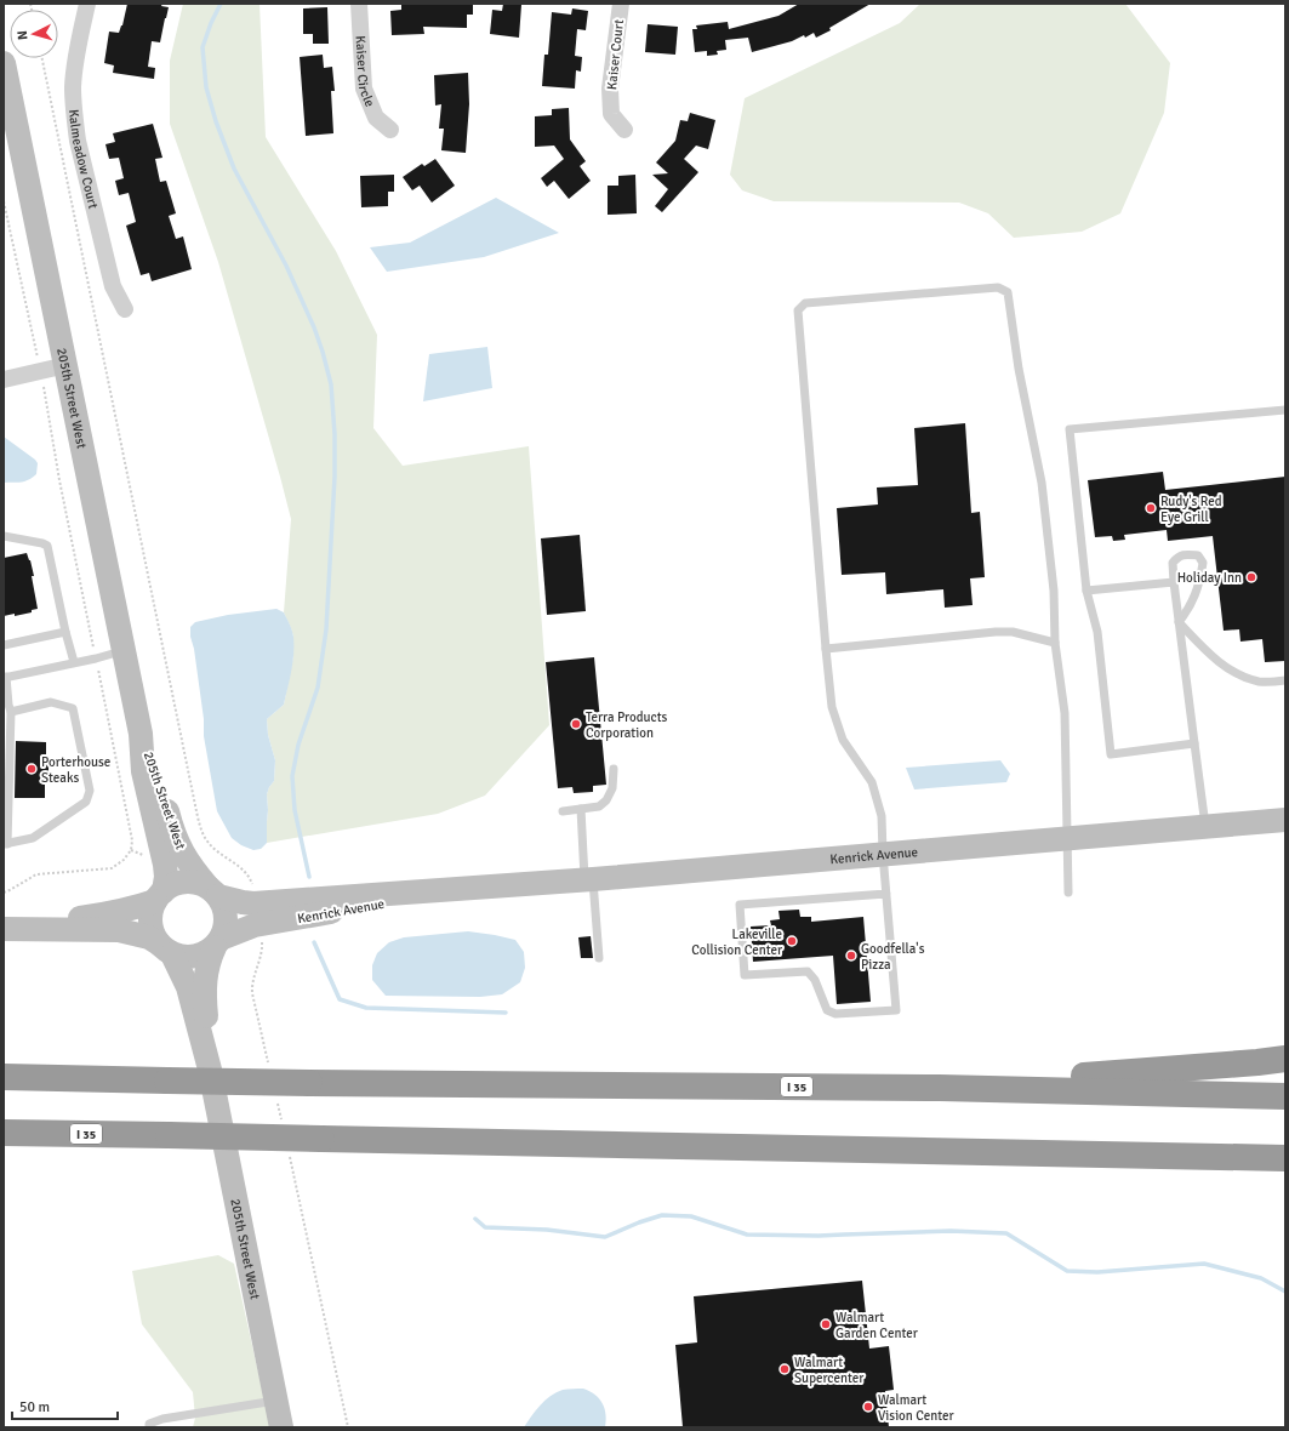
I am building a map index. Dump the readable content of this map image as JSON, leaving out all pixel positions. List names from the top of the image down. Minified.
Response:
{"streets":{"highway":["I 35"],"street":["Kaiser Court","Kaiser Circle","Kalmeadow Court","205th Street West","Kenrick Avenue"]},"crossings":[["205th Street West","Kenrick Avenue"]],"places":["Rudy's Red Eye Grill","Holiday Inn","Terra Products Corporation","Porterhouse Steaks","Lakeville Collision Center","Goodfella's Pizza","Walmart Garden Center","Walmart Supercenter","Walmart Vision Center"],"scale_bar":"50 m","north":"left"}
